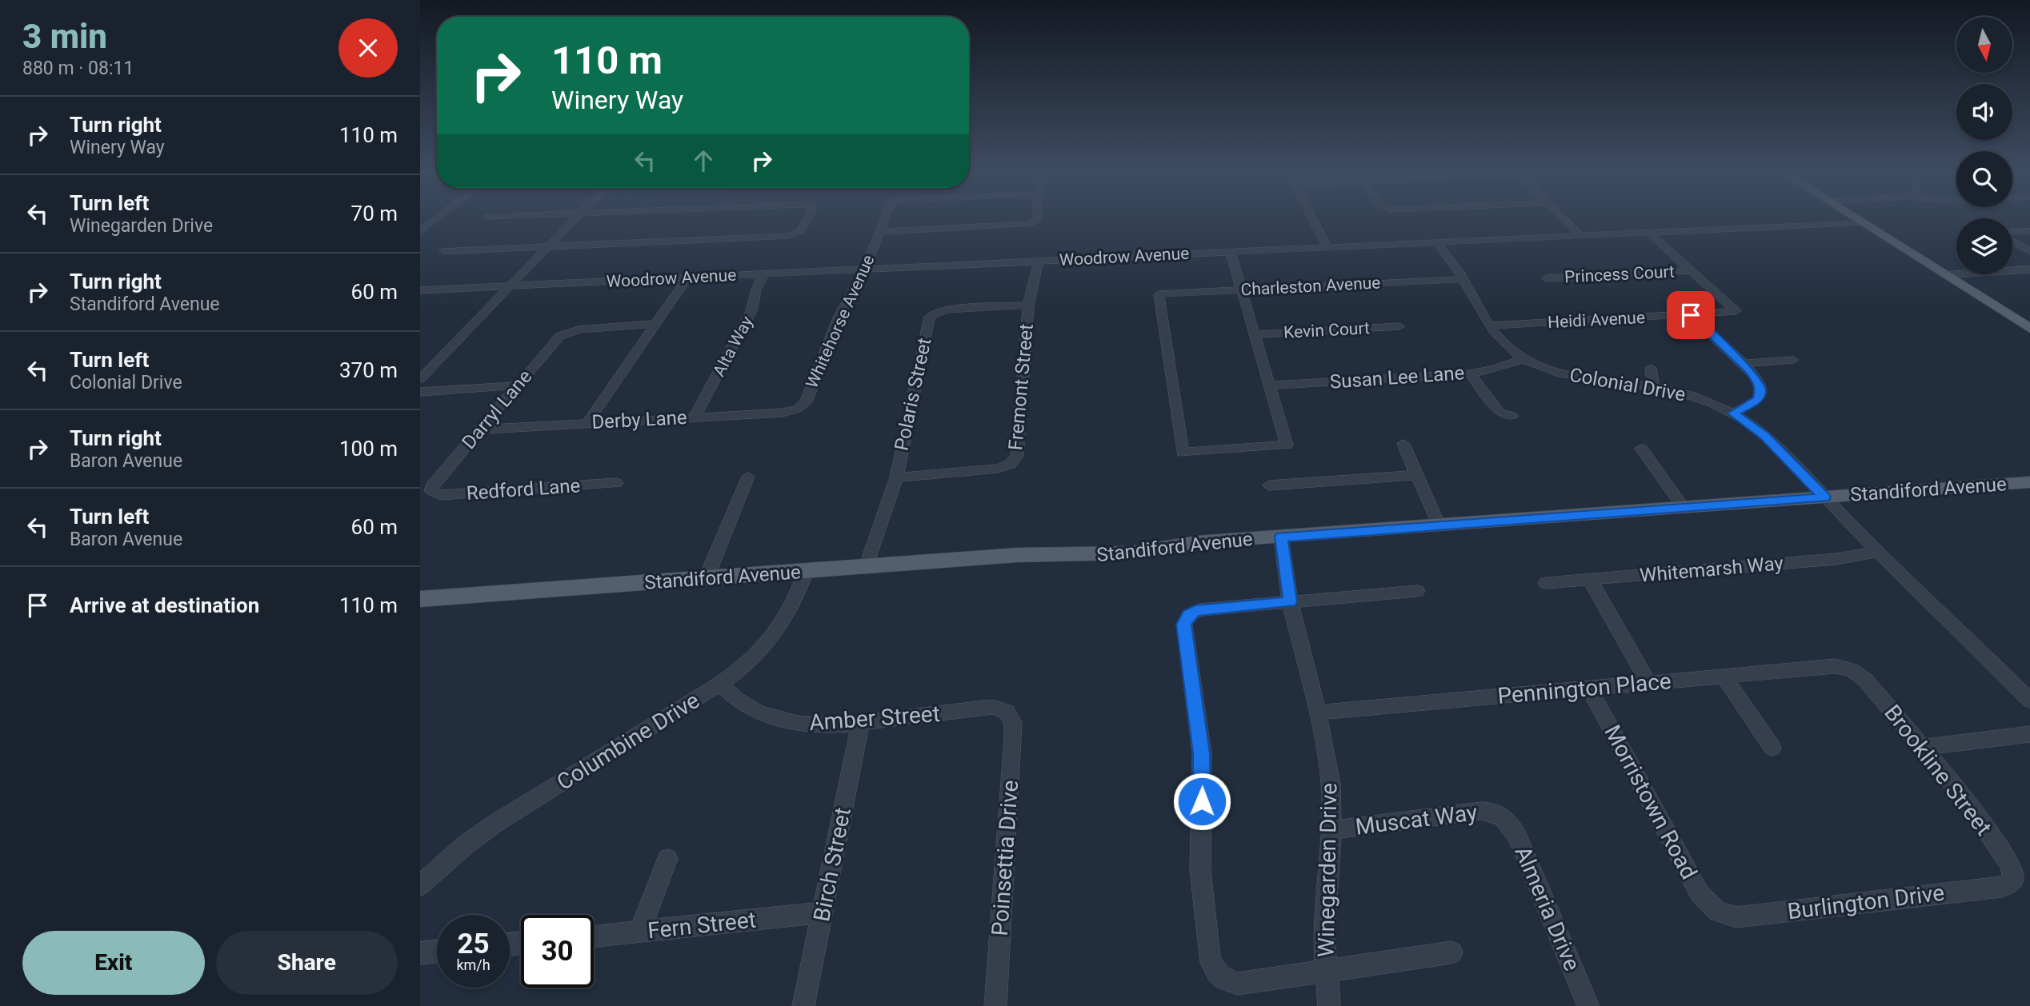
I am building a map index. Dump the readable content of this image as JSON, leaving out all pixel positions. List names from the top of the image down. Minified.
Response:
{"streets":{"main road":["Standiford Avenue"],"street":["Woodrow Avenue","Princess Court","Charleston Avenue","Heidi Avenue","Whitehorse Avenue","Kevin Court","Alta Way","Susan Lee Lane","Colonial Drive","Fremont Street","Polaris Street","Darryl Lane","Derby Lane","Redford Lane","Whitemarsh Way","Pennington Place","Amber Street","Columbine Drive","Brookline Street","Morristown Road","Muscat Way","Poinsettia Drive","Birch Street","Winegarden Drive","Burlington Drive","Almeria Drive","Fern Street"]},"crossings":[["Woodrow Avenue","Whitehorse Avenue"],["Woodrow Avenue","Alta Way"],["Woodrow Avenue","Colonial Drive"],["Woodrow Avenue","Fremont Street"],["Princess Court","Heidi Avenue"],["Charleston Avenue","Susan Lee Lane"],["Charleston Avenue","Colonial Drive"],["Heidi Avenue","Colonial Drive"],["Whitehorse Avenue","Derby Lane"],["Alta Way","Derby Lane"],["Susan Lee Lane","Colonial Drive"],["Colonial Drive","Standiford Avenue"],["Colonial Drive","Whitemarsh Way"],["Fremont Street","Polaris Street"],["Polaris Street","Standiford Avenue"],["Darryl Lane","Derby Lane"],["Darryl Lane","Redford Lane"],["Standiford Avenue","Columbine Drive"],["Standiford Avenue","Winegarden Drive"],["Pennington Place","Brookline Street"],["Pennington Place","Morristown Road"],["Pennington Place","Winegarden Drive"],["Amber Street","Columbine Drive"],["Amber Street","Poinsettia Drive"],["Amber Street","Birch Street"],["Brookline Street","Burlington Drive"],["Morristown Road","Burlington Drive"],["Muscat Way","Winegarden Drive"],["Muscat Way","Almeria Drive"],["Birch Street","Fern Street"]],"north":"bottom","page":{"heading":["3 min","880 m · 08:11"],"turn":["110 m","Winery Way"],"list":[{"name":"Turn right","note":"Winery Way","value":"110 m"},{"name":"Turn left","note":"Winegarden Drive","value":"70 m"},{"name":"Turn right","note":"Standiford Avenue","value":"60 m"},{"name":"Turn left","note":"Colonial Drive","value":"370 m"},{"name":"Turn right","note":"Baron Avenue","value":"100 m"},{"name":"Turn left","note":"Baron Avenue","value":"60 m"},{"name":"Arrive at destination","value":"110 m"}],"speed":"25 km/h","limit":"30","buttons":["Exit","Share"]}}
